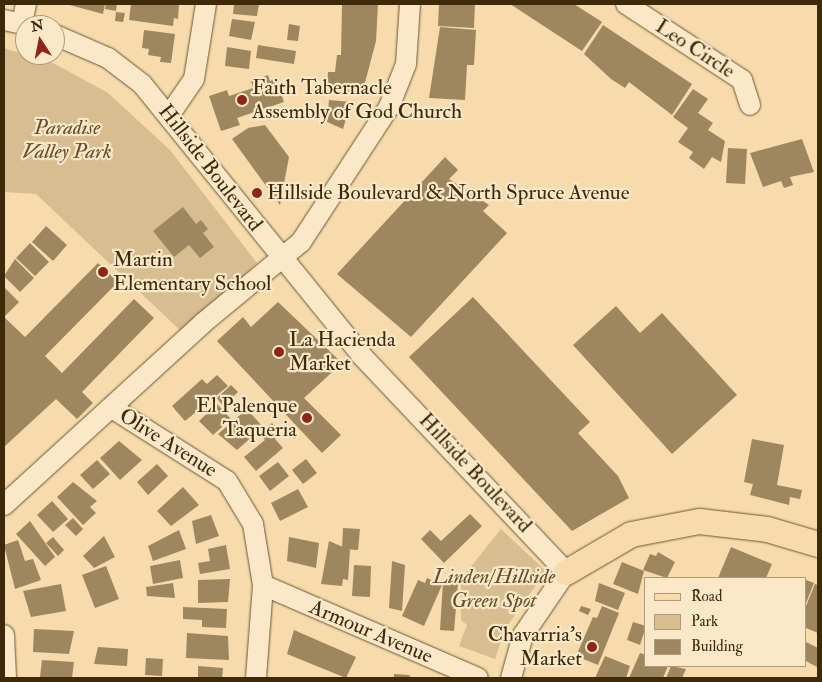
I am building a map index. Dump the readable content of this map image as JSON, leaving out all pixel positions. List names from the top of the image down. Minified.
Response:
{"streets":{"street":["Leo Circle","Hillside Boulevard","Olive Avenue","Armour Avenue"]},"crossings":[["Olive Avenue","Armour Avenue"]],"parks":["Paradise Valley Park","Linden/Hillside Green Spot"],"places":["Faith Tabernacle Assembly of God Church","Hillside Boulevard & North Spruce Avenue","Martin Elementary School","La Hacienda Market","El Palenque Taqueria","Chavarria's Market"],"legend":["Road","Park","Building"],"north":"top"}
